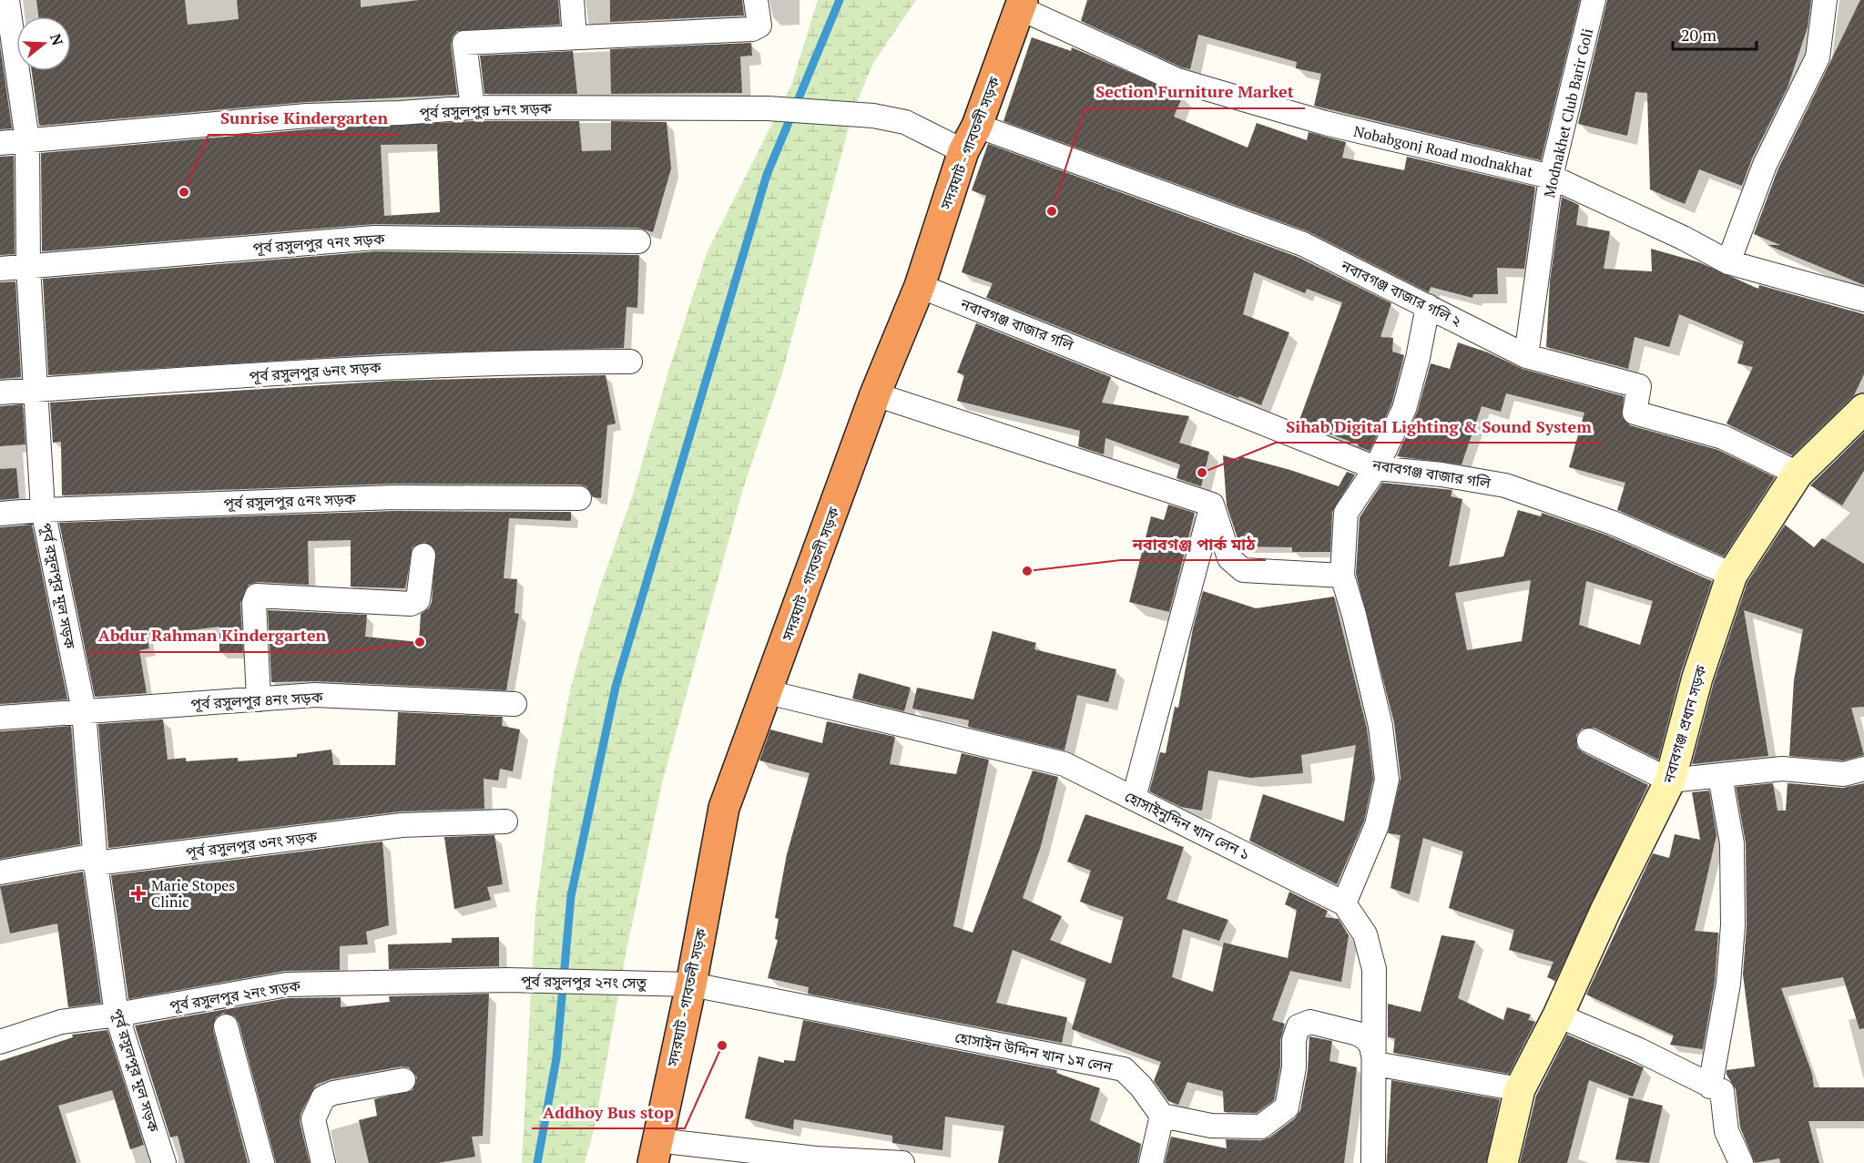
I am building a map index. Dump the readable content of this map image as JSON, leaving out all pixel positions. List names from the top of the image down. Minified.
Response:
{"streets":{"highway":["সদরঘাট - গাবতলী সড়ক"],"street":["পূর্ব রসুলপুর ৮নং সড়ক","Modnakhet Club Barir Goli","Nobabgonj Road modnakhat","পূর্ব রসুলপুর ৭নং সড়ক","নবাবগঞ্জ বাজার গলি ২","নবাবগঞ্জ বাজার গলি","পূর্ব রসুলপুর ৬নং সড়ক","পূর্ব রসুলপুর ৫নং সড়ক","পূর্ব রসুলপুর মূল সড়ক","পূর্ব রসুলপুর ৪নং সড়ক","নবাবগঞ্জ প্রধান সড়ক","হোসাইনুদ্দিন খান লেন ১","পূর্ব রসুলপুর ৩নং সড়ক","পূর্ব রসুলপুর ২নং সেতু","পূর্ব রসুলপুর ২নং সড়ক","হোসাইন উদ্দিন খান ১ম লেন"]},"crossings":[["পূর্ব রসুলপুর ৮নং সড়ক","নবাবগঞ্জ বাজার গলি ২"],["পূর্ব রসুলপুর ৮নং সড়ক","পূর্ব রসুলপুর মূল সড়ক"],["Modnakhet Club Barir Goli","Nobabgonj Road modnakhat"],["Modnakhet Club Barir Goli","নবাবগঞ্জ বাজার গলি ২"],["সদরঘাট - গাবতলী সড়ক","Nobabgonj Road modnakhat"],["সদরঘাট - গাবতলী সড়ক","নবাবগঞ্জ বাজার গলি ২"],["সদরঘাট - গাবতলী সড়ক","নবাবগঞ্জ বাজার গলি"],["সদরঘাট - গাবতলী সড়ক","হোসাইনুদ্দিন খান লেন ১"],["সদরঘাট - গাবতলী সড়ক","পূর্ব রসুলপুর ২নং সেতু"],["সদরঘাট - গাবতলী সড়ক","হোসাইন উদ্দিন খান ১ম লেন"],["পূর্ব রসুলপুর ৭নং সড়ক","পূর্ব রসুলপুর মূল সড়ক"],["নবাবগঞ্জ বাজার গলি ২","নবাবগঞ্জ প্রধান সড়ক"],["নবাবগঞ্জ বাজার গলি","নবাবগঞ্জ প্রধান সড়ক"],["পূর্ব রসুলপুর ৬নং সড়ক","পূর্ব রসুলপুর মূল সড়ক"],["পূর্ব রসুলপুর ৫নং সড়ক","পূর্ব রসুলপুর মূল সড়ক"],["পূর্ব রসুলপুর মূল সড়ক","পূর্ব রসুলপুর ৪নং সড়ক"],["পূর্ব রসুলপুর মূল সড়ক","পূর্ব রসুলপুর ৩নং সড়ক"],["পূর্ব রসুলপুর মূল সড়ক","পূর্ব রসুলপুর ২নং সড়ক"],["পূর্ব রসুলপুর ২নং সেতু","পূর্ব রসুলপুর ২নং সড়ক"],["পূর্ব রসুলপুর ২নং সেতু","হোসাইন উদ্দিন খান ১ম লেন"]],"places":{"other":["Sunrise Kindergarten","Section Furniture Market","Sihab Digital Lighting & Sound System","নবাবগঞ্জ পার্ক মাঠ","Abdur Rahman Kindergarten","Addhoy Bus stop"],"health":["Marie Stopes Clinic"]},"scale_bar":"20 m","north":"right"}
